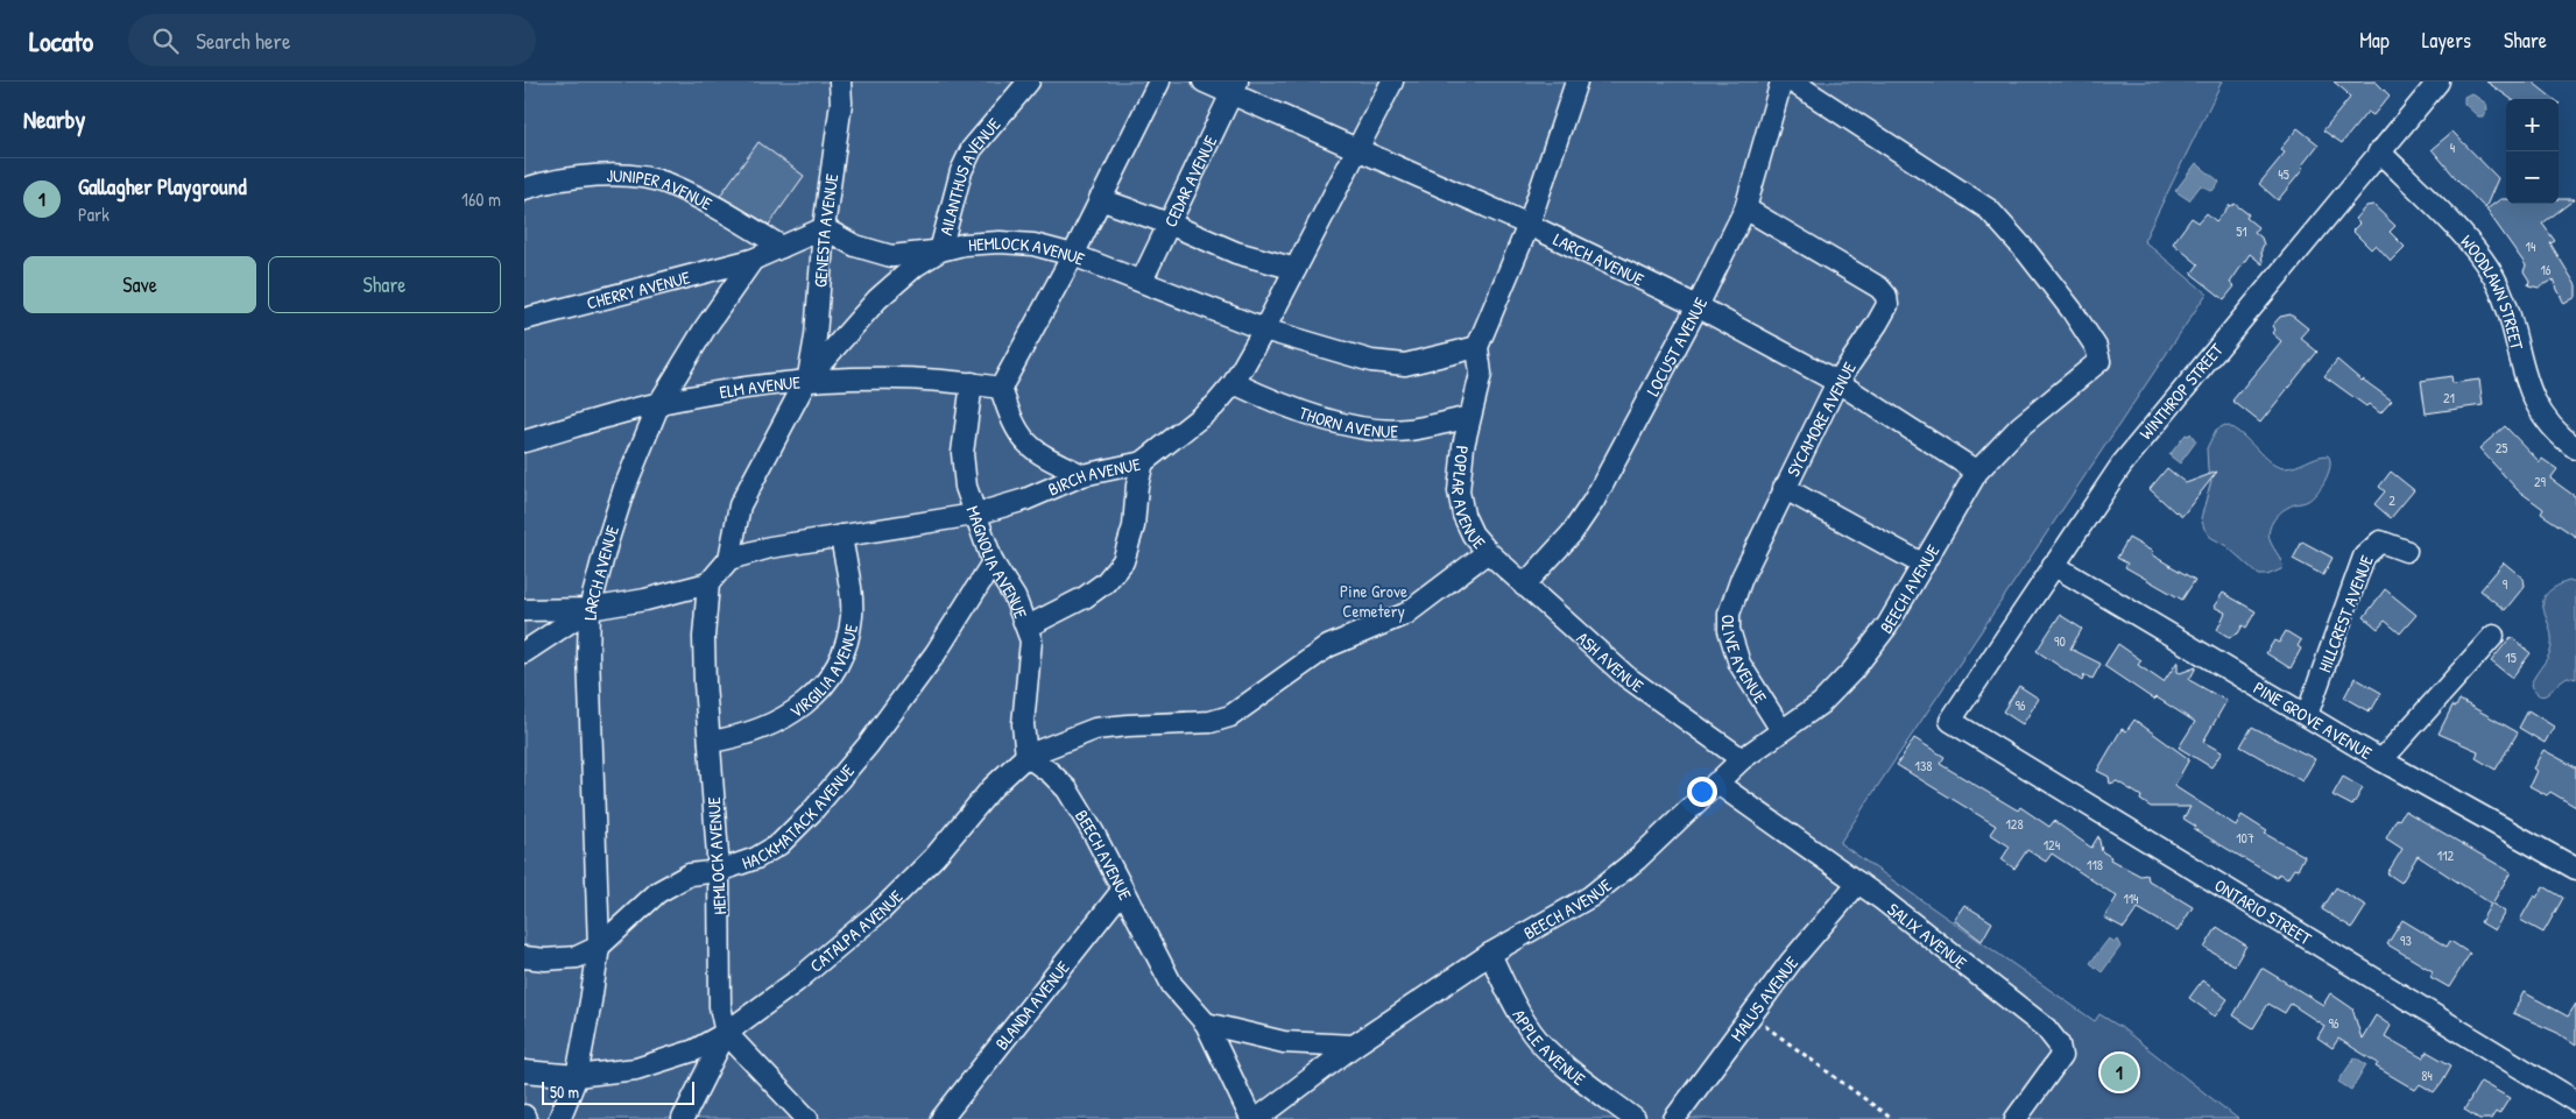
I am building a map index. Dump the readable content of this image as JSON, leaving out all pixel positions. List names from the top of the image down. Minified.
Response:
{"streets":{"street":["AILANTHUS AVENUE","CEDAR AVENUE","JUNIPER AVENUE","GENESTA AVENUE","HEMLOCK AVENUE","LARCH AVENUE","CHERRY AVENUE","WOODLAWN STREET","LOCUST AVENUE","ELM AVENUE","WINTHROP STREET","THORN AVENUE","SYCAMORE AVENUE","BIRCH AVENUE","POPLAR AVENUE","MAGNOLIA AVENUE","BEECH AVENUE","HILLCREST AVENUE","OLIVE AVENUE","ASH AVENUE","VIRGILIA AVENUE","PINE GROVE AVENUE","HACKMATACK AVENUE","ONTARIO STREET","CATALPA AVENUE","SALIX AVENUE","MALUS AVENUE","BLANDA AVENUE","APPLE AVENUE"]},"crossings":[["AILANTHUS AVENUE","HEMLOCK AVENUE"],["CEDAR AVENUE","HEMLOCK AVENUE"],["CEDAR AVENUE","LARCH AVENUE"],["GENESTA AVENUE","HEMLOCK AVENUE"],["GENESTA AVENUE","ELM AVENUE"],["HEMLOCK AVENUE","ELM AVENUE"],["HEMLOCK AVENUE","BIRCH AVENUE"],["HEMLOCK AVENUE","POPLAR AVENUE"],["HEMLOCK AVENUE","VIRGILIA AVENUE"],["HEMLOCK AVENUE","HACKMATACK AVENUE"],["HEMLOCK AVENUE","CATALPA AVENUE"],["LARCH AVENUE","CHERRY AVENUE"],["LARCH AVENUE","LOCUST AVENUE"],["LARCH AVENUE","ELM AVENUE"],["LARCH AVENUE","SYCAMORE AVENUE"],["LARCH AVENUE","BIRCH AVENUE"],["LARCH AVENUE","POPLAR AVENUE"],["LARCH AVENUE","BEECH AVENUE"],["LARCH AVENUE","HACKMATACK AVENUE"],["LARCH AVENUE","CATALPA AVENUE"],["WOODLAWN STREET","WINTHROP STREET"],["LOCUST AVENUE","SYCAMORE AVENUE"],["LOCUST AVENUE","ASH AVENUE"],["ELM AVENUE","MAGNOLIA AVENUE"],["WINTHROP STREET","PINE GROVE AVENUE"],["WINTHROP STREET","ONTARIO STREET"],["THORN AVENUE","BIRCH AVENUE"],["THORN AVENUE","POPLAR AVENUE"],["SYCAMORE AVENUE","BEECH AVENUE"],["SYCAMORE AVENUE","OLIVE AVENUE"],["BIRCH AVENUE","MAGNOLIA AVENUE"],["BIRCH AVENUE","VIRGILIA AVENUE"],["POPLAR AVENUE","BEECH AVENUE"],["POPLAR AVENUE","ASH AVENUE"],["POPLAR AVENUE","CATALPA AVENUE"],["MAGNOLIA AVENUE","HACKMATACK AVENUE"],["BEECH AVENUE","OLIVE AVENUE"],["BEECH AVENUE","ASH AVENUE"],["BEECH AVENUE","CATALPA AVENUE"],["BEECH AVENUE","SALIX AVENUE"],["BEECH AVENUE","BLANDA AVENUE"],["BEECH AVENUE","APPLE AVENUE"],["HILLCREST AVENUE","PINE GROVE AVENUE"],["SALIX AVENUE","MALUS AVENUE"]],"parks":["Pine Grove Cemetery"],"house_numbers":["4","45","51","14","16","21","25","29","2","9","90","15","96","138","128","107","124","112","118","114","93","96","84"],"scale_bar":"50 m","page":{"header":"Locato","search":"Search here","nav":["Map","Layers","Share"],"heading":"Nearby","map_buttons":["+","−"],"list":[{"mark":"1","name":"Gallagher Playground","note":"Park","value":"160 m"}],"buttons":["Save","Share"],"pins":"1","scale":"50 m"}}
